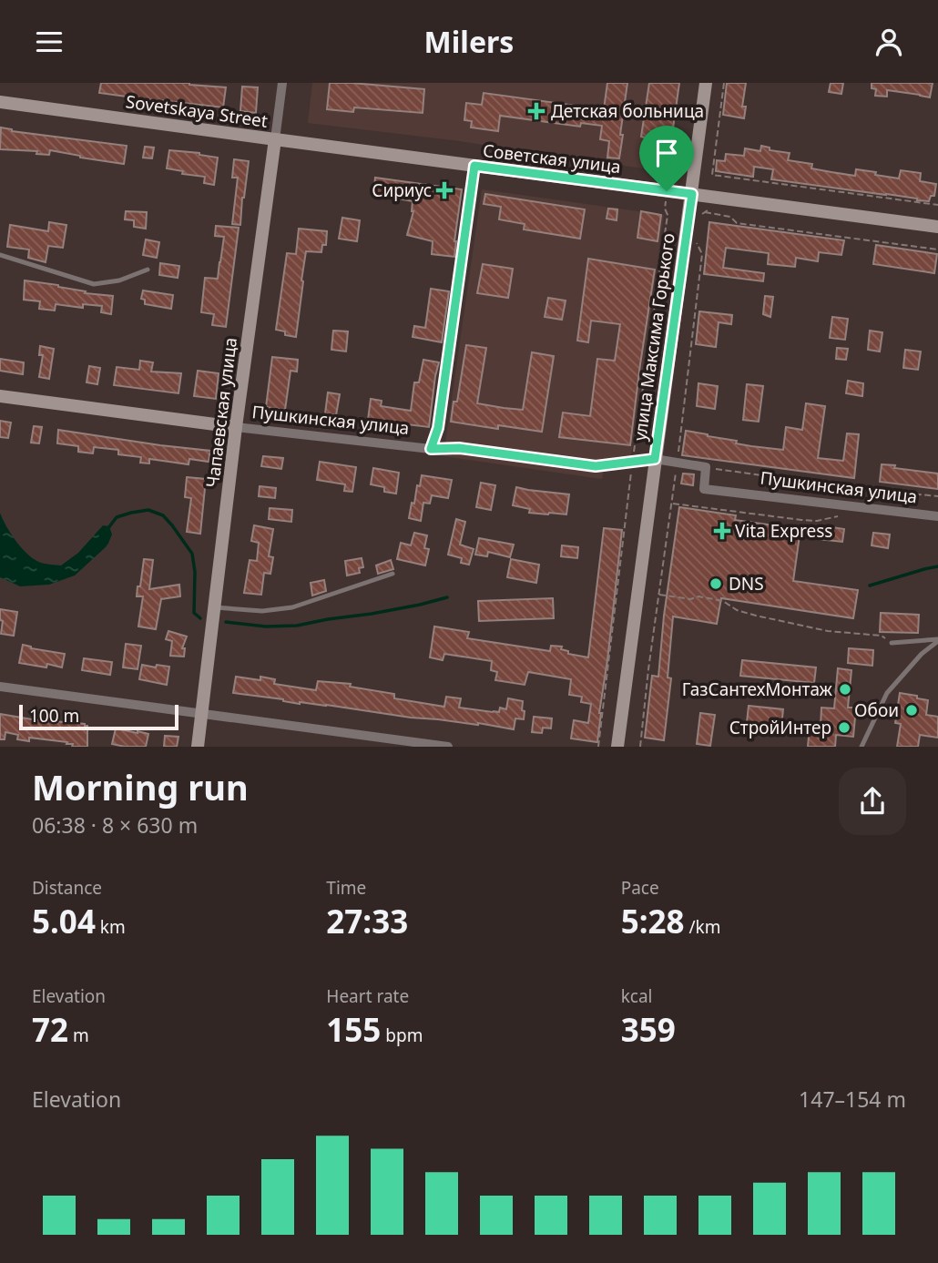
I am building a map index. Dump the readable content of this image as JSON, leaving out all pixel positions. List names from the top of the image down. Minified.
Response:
{"streets":{"main road":["Sovetskaya Street","Советская улица","улица Максима Горького","Чапаевская улица","Пушкинская улица"]},"crossings":[["Sovetskaya Street","Советская улица"],["Sovetskaya Street","Чапаевская улица"],["Советская улица","улица Максима Горького"],["Советская улица","Чапаевская улица"],["улица Максима Горького","Пушкинская улица"],["Чапаевская улица","Пушкинская улица"]],"places":{"health":["Детская больница","Сириус","Vita Express"],"other":["DNS","ГазСантехМонтаж","Обои","СтройИнтер"]},"scale_bar":"100 m","page":{"header":"Milers","scale":"100 m","heading":["Morning run","06:38 · 8 × 630 m"],"stats":[["Distance","5.04 km"],["Time","27:33"],["Pace","5:28 /km"],["Elevation","72 m"],["Heart rate","155 bpm"],["kcal","359"]],"chart":["Elevation","147–154 m"]}}
